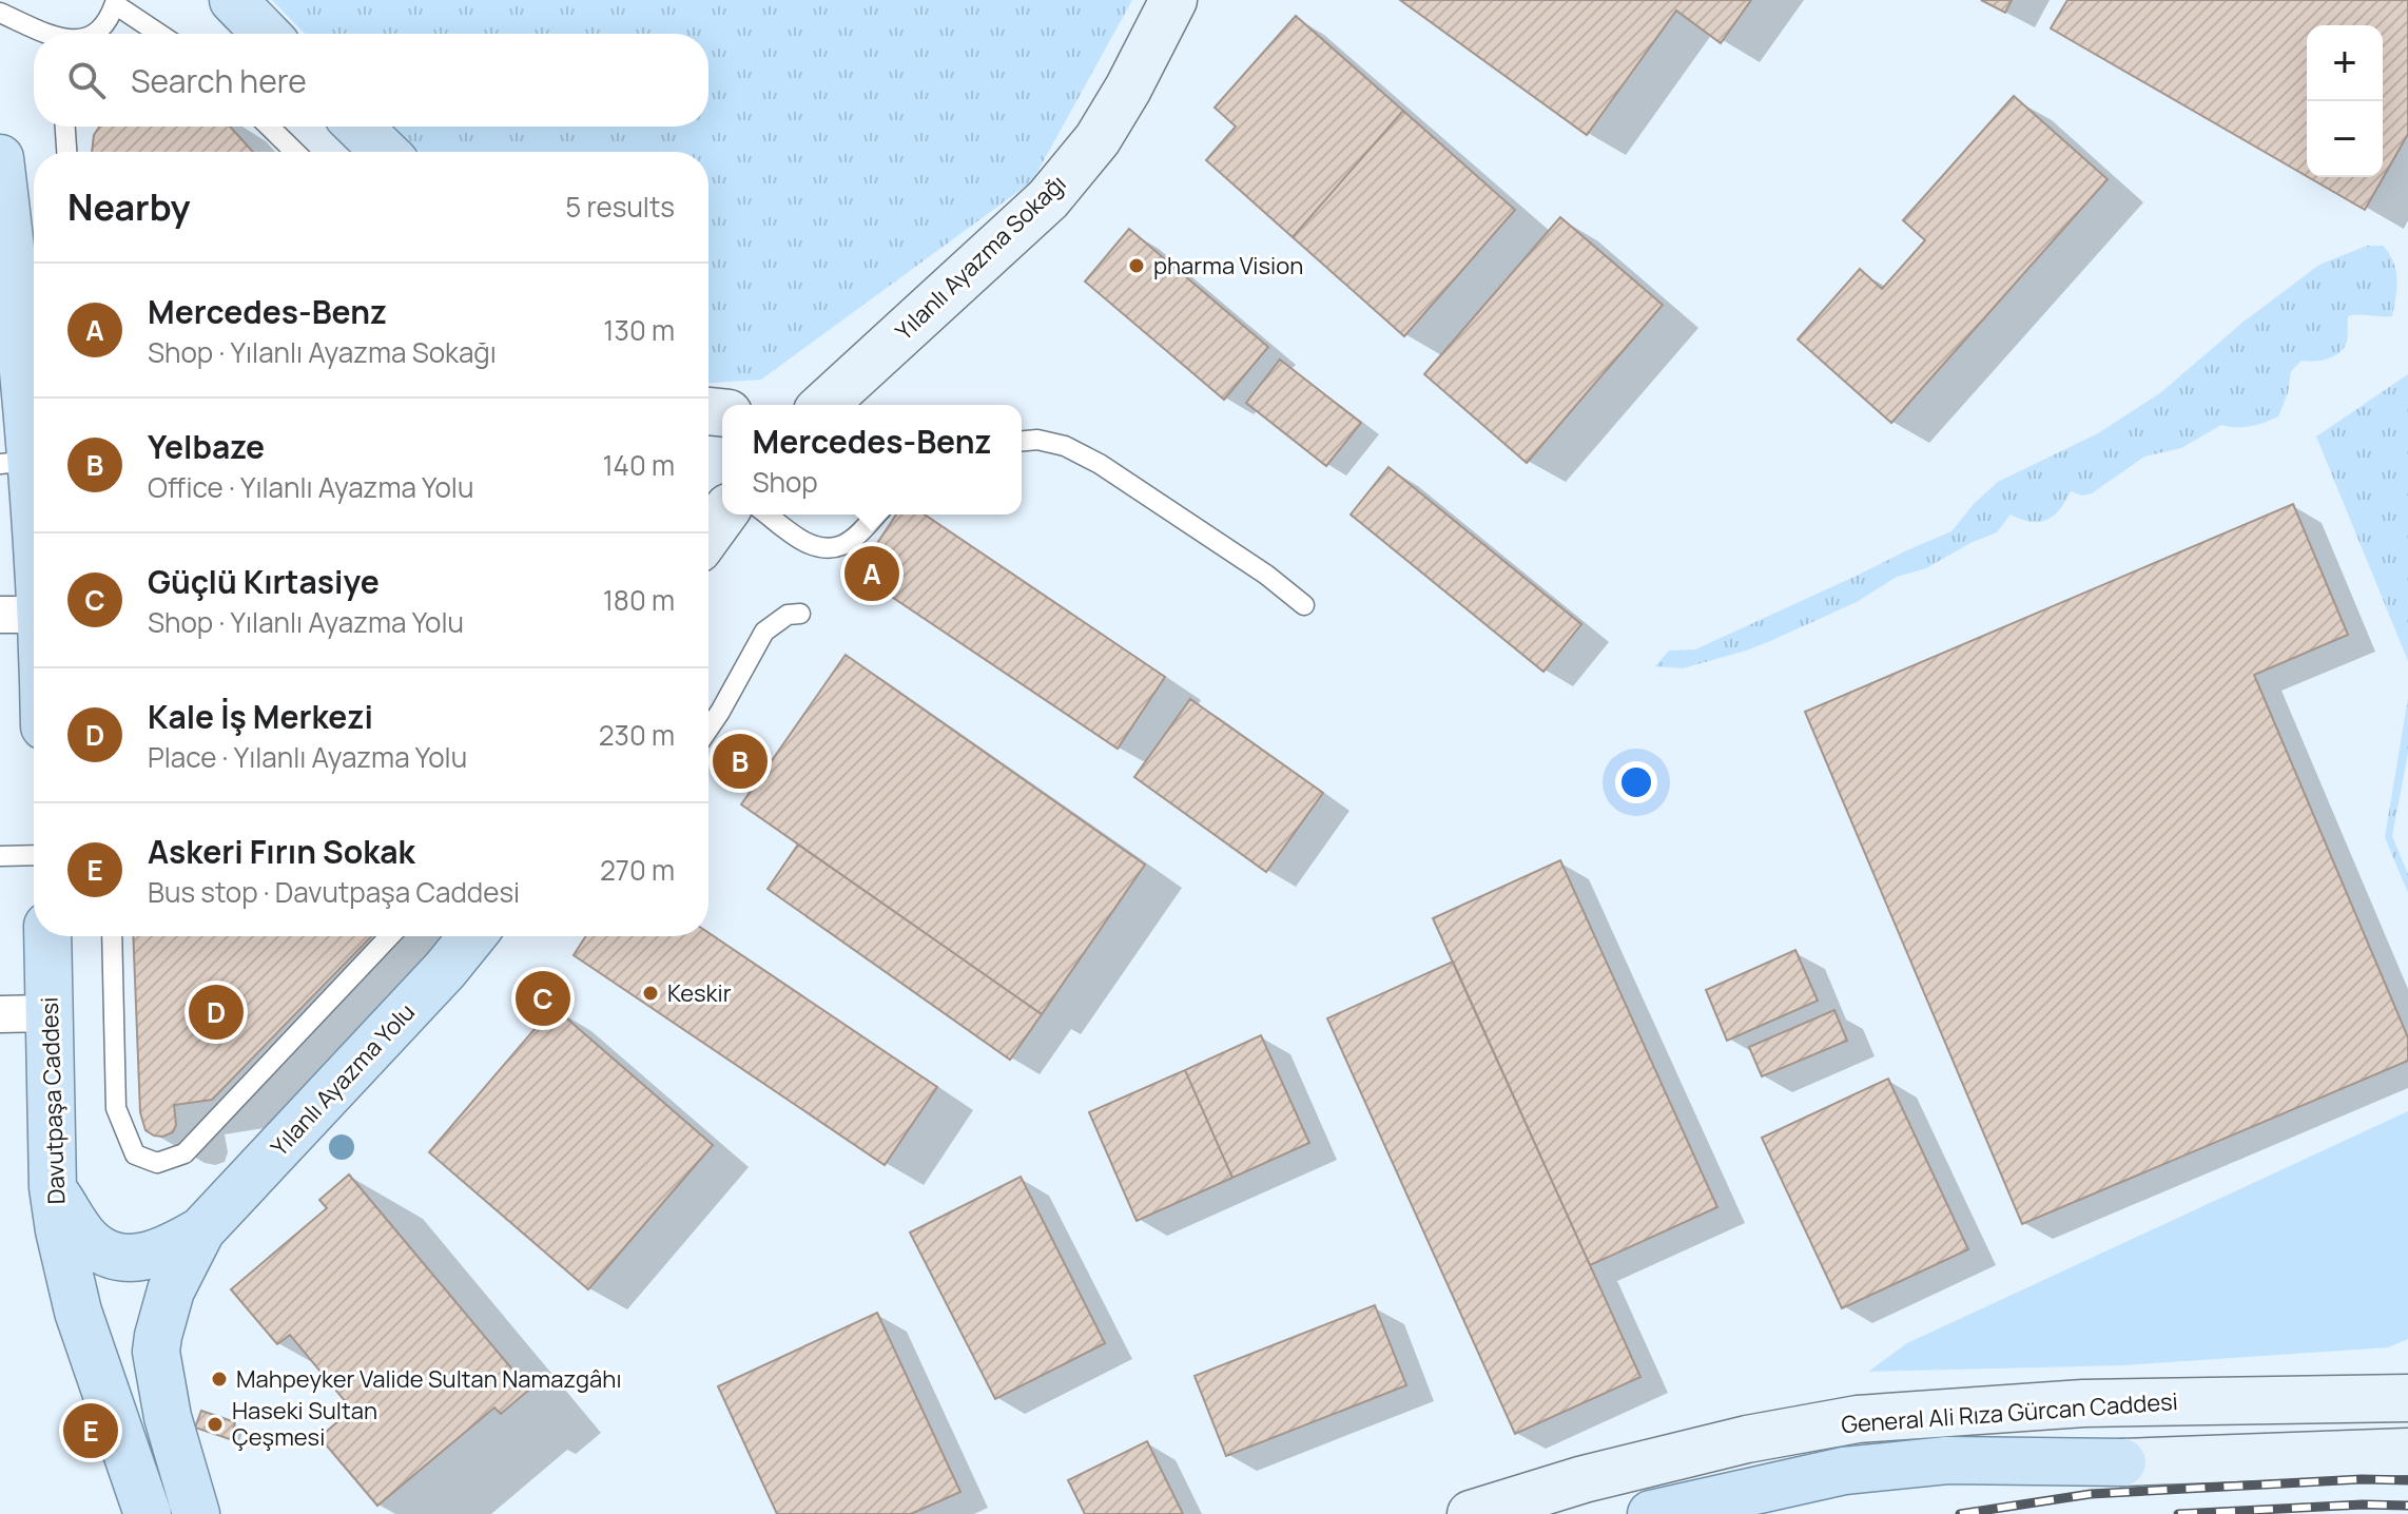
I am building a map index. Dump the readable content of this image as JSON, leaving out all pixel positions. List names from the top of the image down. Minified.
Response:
{"streets":{"main road":["Yılanlı Ayazma Sokağı","Yılanlı Ayazma Yolu","Davutpaşa Caddesi","General Ali Rıza Gürcan Caddesi"]},"places":["pharma Vision","Keskir","Mahpeyker Valide Sultan Namazgâhı","Haseki Sultan Çeşmesi"],"page":{"map_buttons":["+","−"],"search":"Search here","heading":["Nearby","5 results"],"list":[{"mark":"A","name":"Mercedes-Benz","note":"Shop · Yılanlı Ayazma Sokağı","value":"130 m"},{"mark":"B","name":"Yelbaze","note":"Office · Yılanlı Ayazma Yolu","value":"140 m"},{"mark":"C","name":"Güçlü Kırtasiye","note":"Shop · Yılanlı Ayazma Yolu","value":"180 m"},{"mark":"D","name":"Kale İş Merkezi","note":"Place · Yılanlı Ayazma Yolu","value":"230 m"},{"mark":"E","name":"Askeri Fırın Sokak","note":"Bus stop · Davutpaşa Caddesi","value":"270 m"}],"popup":["Mercedes-Benz","Shop"],"pins":["A","B","C","D","E"]}}
